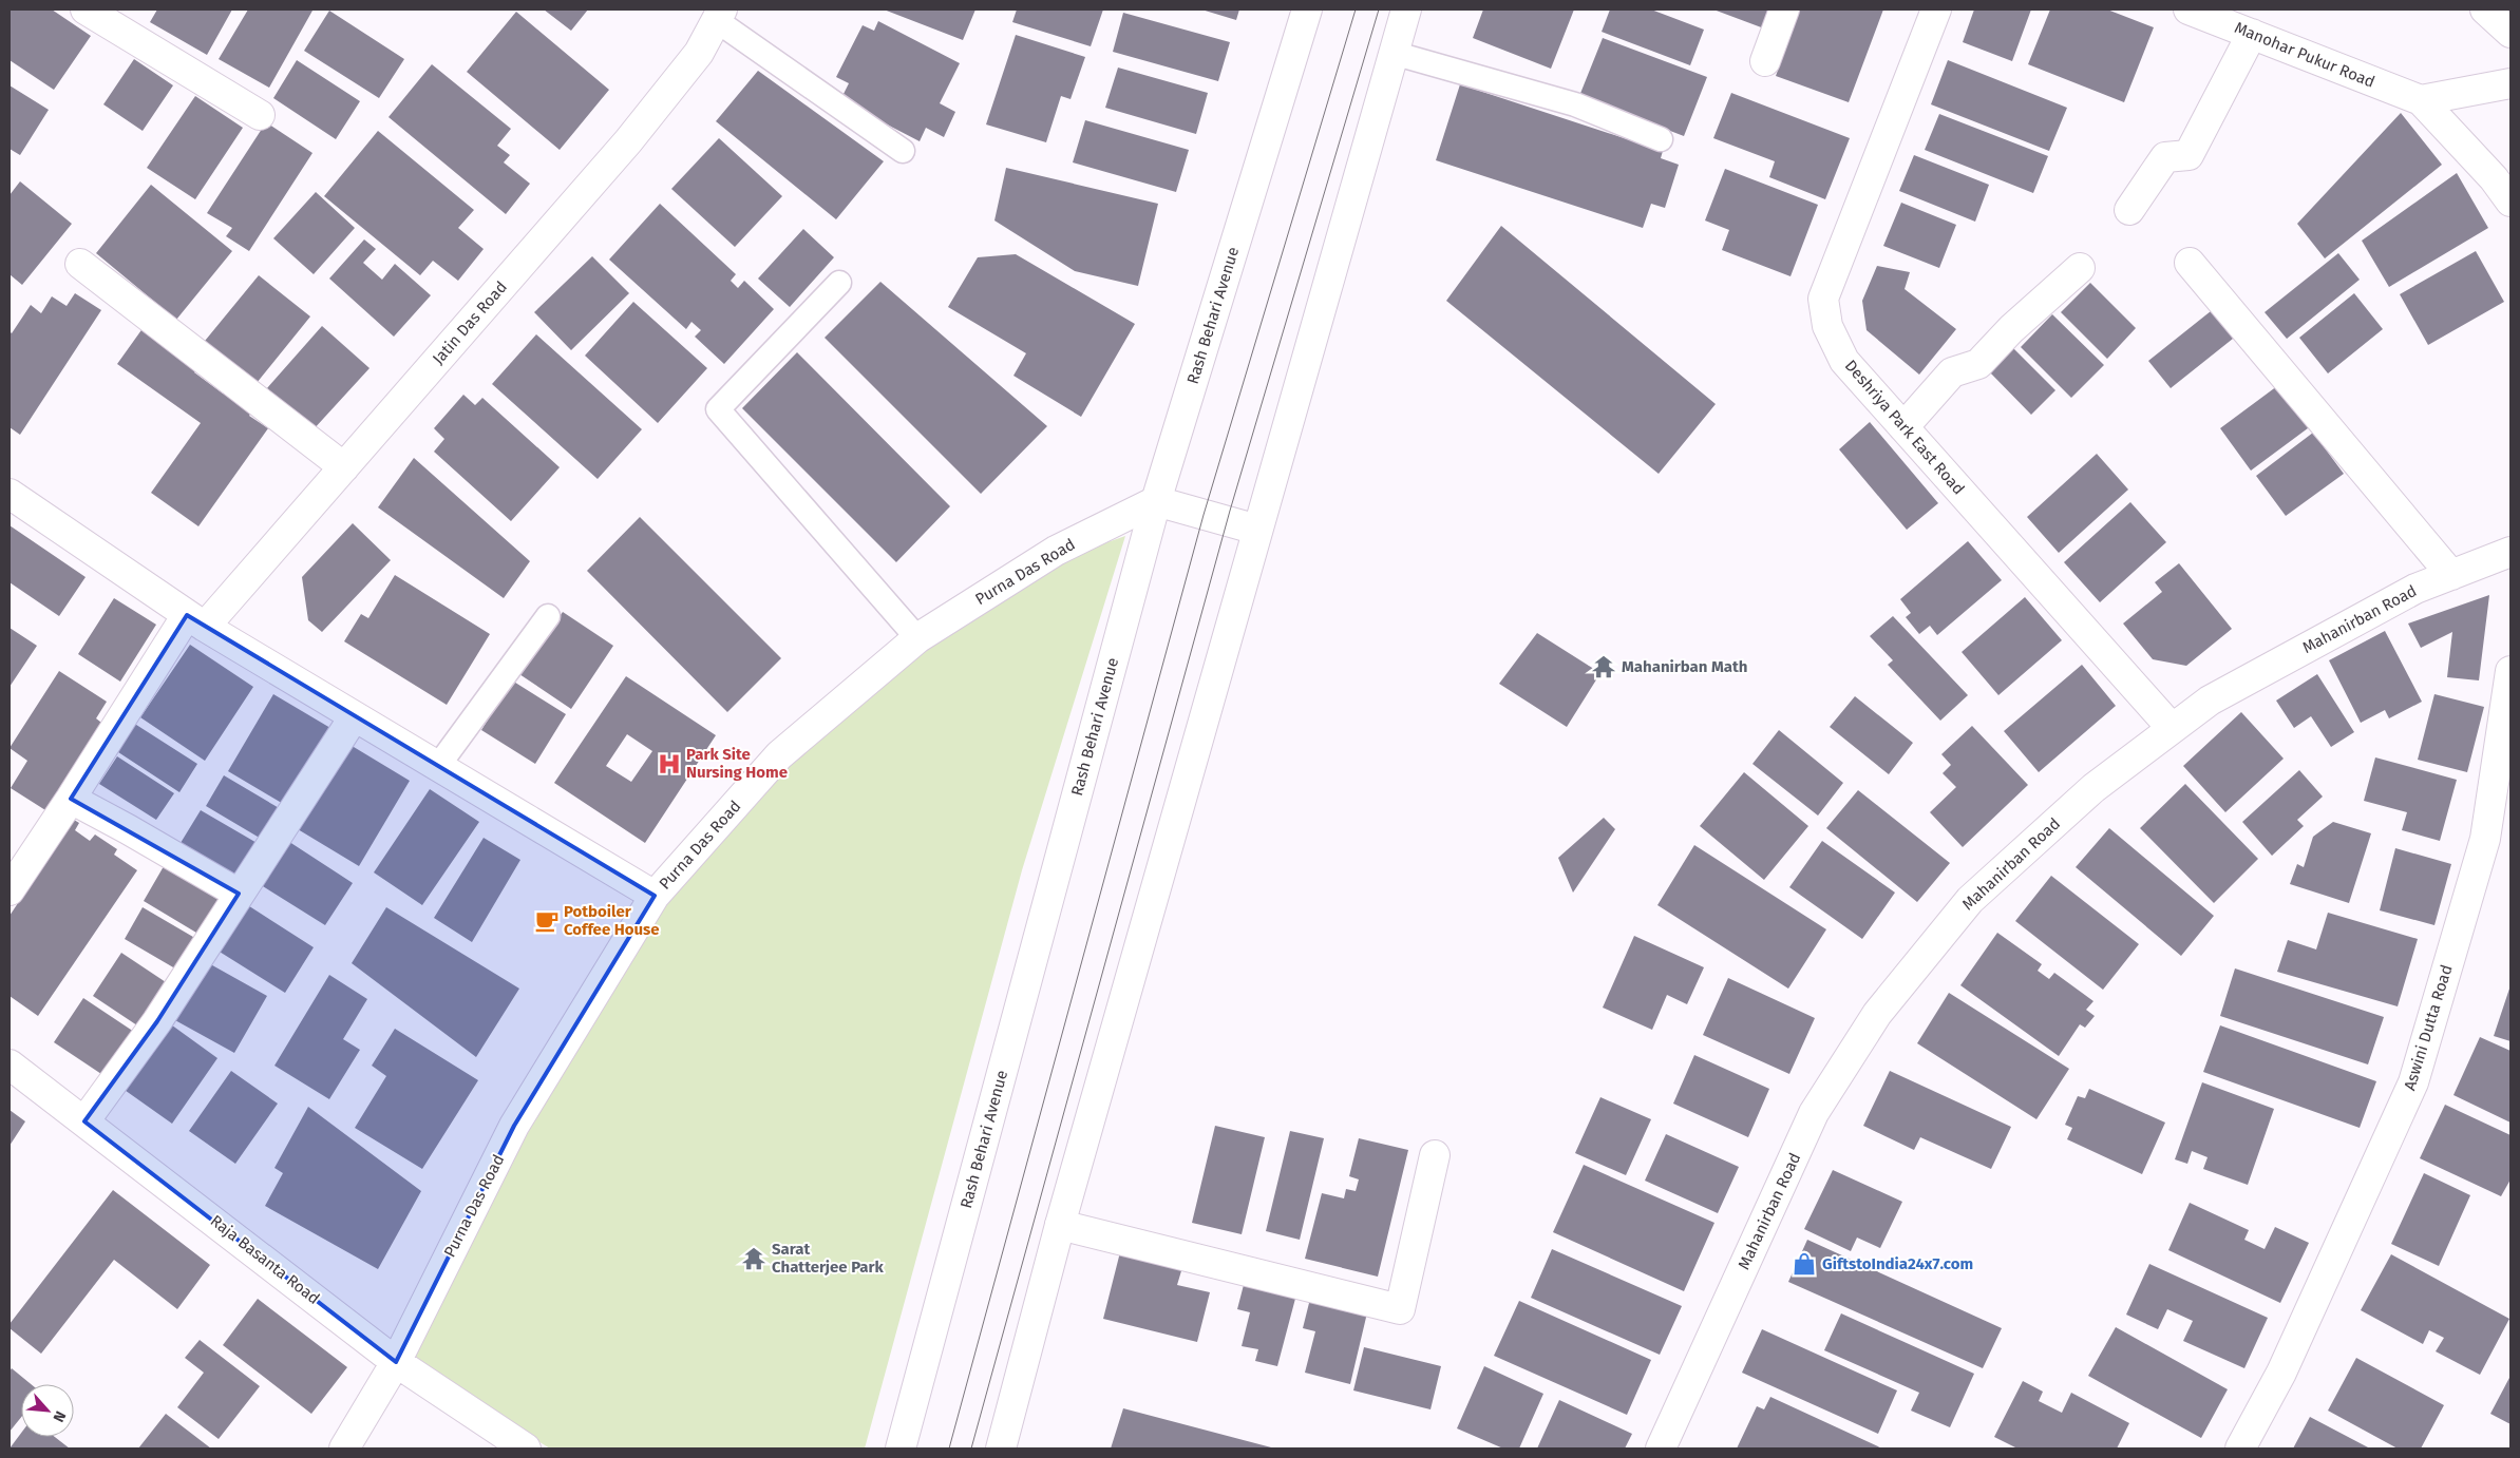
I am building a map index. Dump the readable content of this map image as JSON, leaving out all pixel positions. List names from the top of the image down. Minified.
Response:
{"streets":{"street":["Manohar Pukur Road","Rash Behari Avenue","Jatin Das Road","Deshriya Park East Road","Purna Das Road","Mahanirban Road","Aswini Dutta Road","Raja Basanta Road"]},"crossings":[["Rash Behari Avenue","Purna Das Road"],["Deshriya Park East Road","Mahanirban Road"],["Purna Das Road","Raja Basanta Road"]],"places":{"temple":["Mahanirban Math","Sarat Chatterjee Park"],"hospital":["Park Site Nursing Home"],"cafe":["Potboiler Coffee House"],"shop":["GiftstoIndia24x7.com"]},"north":"bottom right"}
